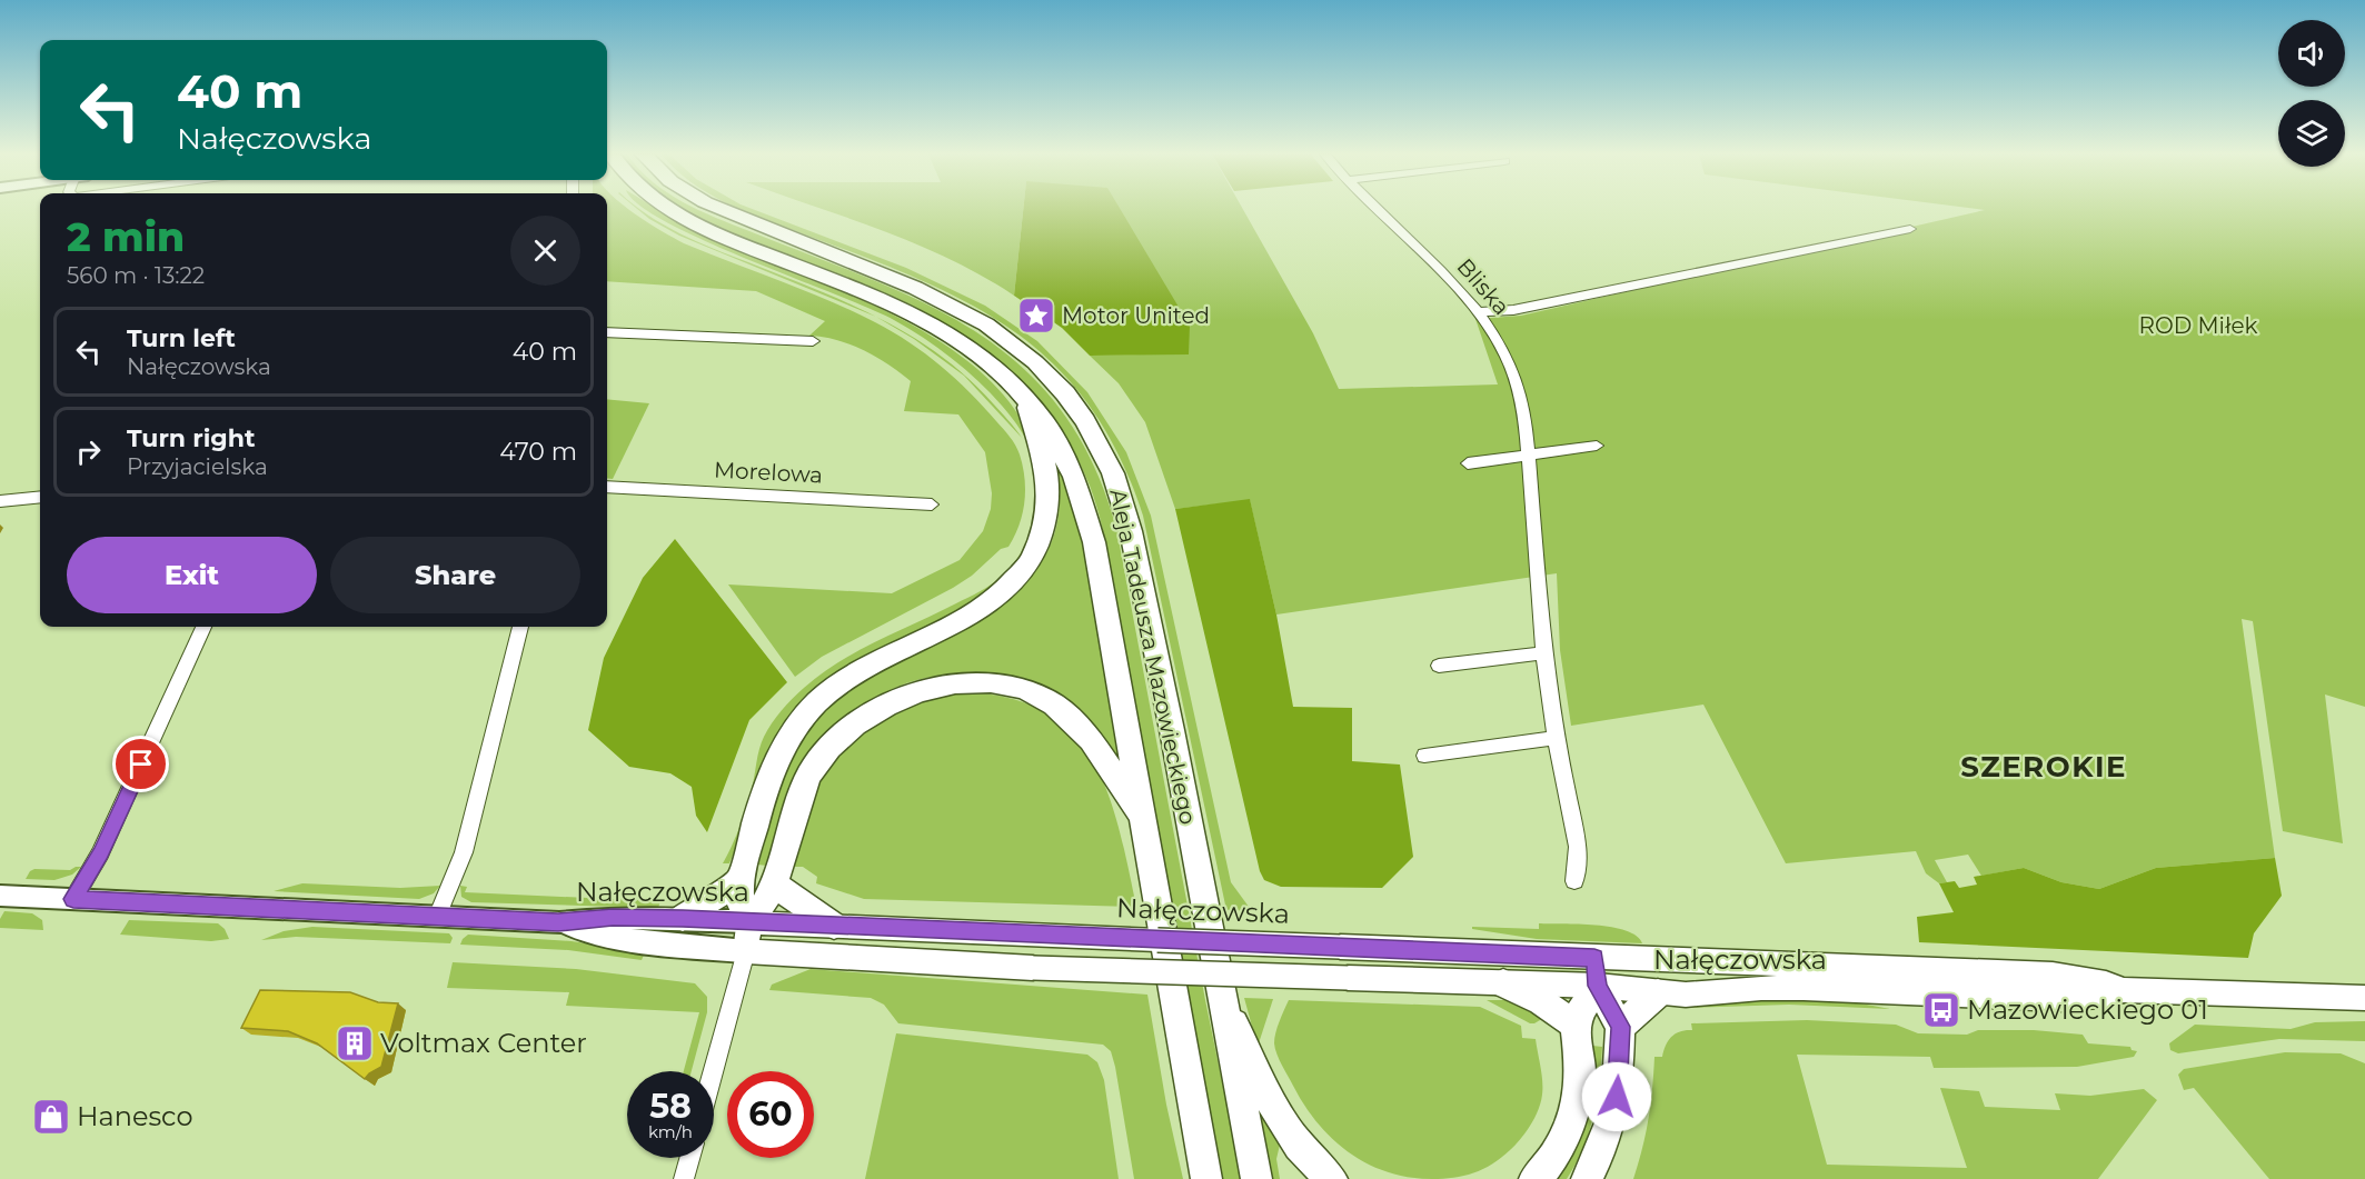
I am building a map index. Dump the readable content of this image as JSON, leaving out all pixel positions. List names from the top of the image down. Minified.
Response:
{"streets":{"main road":["Aleja Tadeusza Mazowieckiego","Nałęczowska"],"street":["Bliska","Morelowa"]},"districts":["SZEROKIE"],"parks":["ROD Miłek"],"places":{"place":["Motor United"],"bus stop":["Mazowieckiego 01"],"building":["Voltmax Center"],"shop":["Hanesco"]},"page":{"turn":["40 m","Nałęczowska"],"heading":["2 min","560 m · 13:22"],"list":[{"name":"Turn left","note":"Nałęczowska","value":"40 m"},{"name":"Turn right","note":"Przyjacielska","value":"470 m"}],"buttons":["Exit","Share"],"speed":"58 km/h","limit":"60"}}
